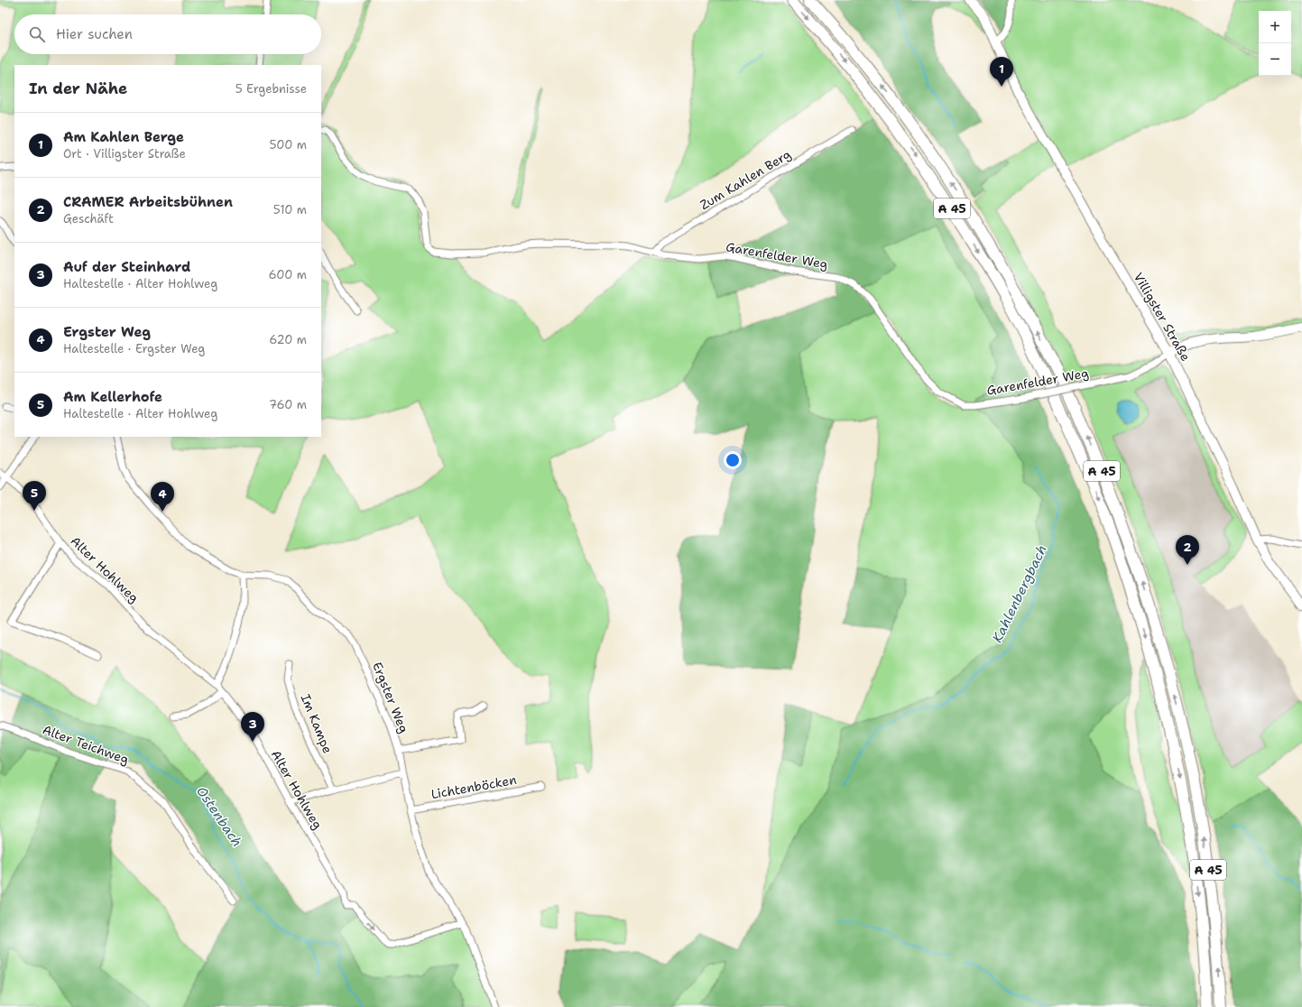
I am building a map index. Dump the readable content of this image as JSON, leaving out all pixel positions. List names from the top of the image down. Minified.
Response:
{"streets":{"highway":["A 45"],"main road":["Villigster Straße"],"street":["Zum Kahlen Berg","Garenfelder Weg","Alter Hohlweg","Ergster Weg","Im Kampe","Alter Teichweg","Lichtenböcken"]},"crossings":[["Zum Kahlen Berg","Garenfelder Weg"],["Garenfelder Weg","Villigster Straße"],["Alter Hohlweg","Ergster Weg"],["Ergster Weg","Lichtenböcken"]],"water":["Kahlenbergbach","Ostenbach"],"page":{"map_buttons":["+","−"],"search":"Hier suchen","pins":["1","5","4","2","3"],"heading":["In der Nähe","5 Ergebnisse"],"list":[{"mark":"1","name":"Am Kahlen Berge","note":"Ort · Villigster Straße","value":"500 m"},{"mark":"2","name":"CRAMER Arbeitsbühnen","note":"Geschäft","value":"510 m"},{"mark":"3","name":"Auf der Steinhard","note":"Haltestelle · Alter Hohlweg","value":"600 m"},{"mark":"4","name":"Ergster Weg","note":"Haltestelle · Ergster Weg","value":"620 m"},{"mark":"5","name":"Am Kellerhofe","note":"Haltestelle · Alter Hohlweg","value":"760 m"}]}}
